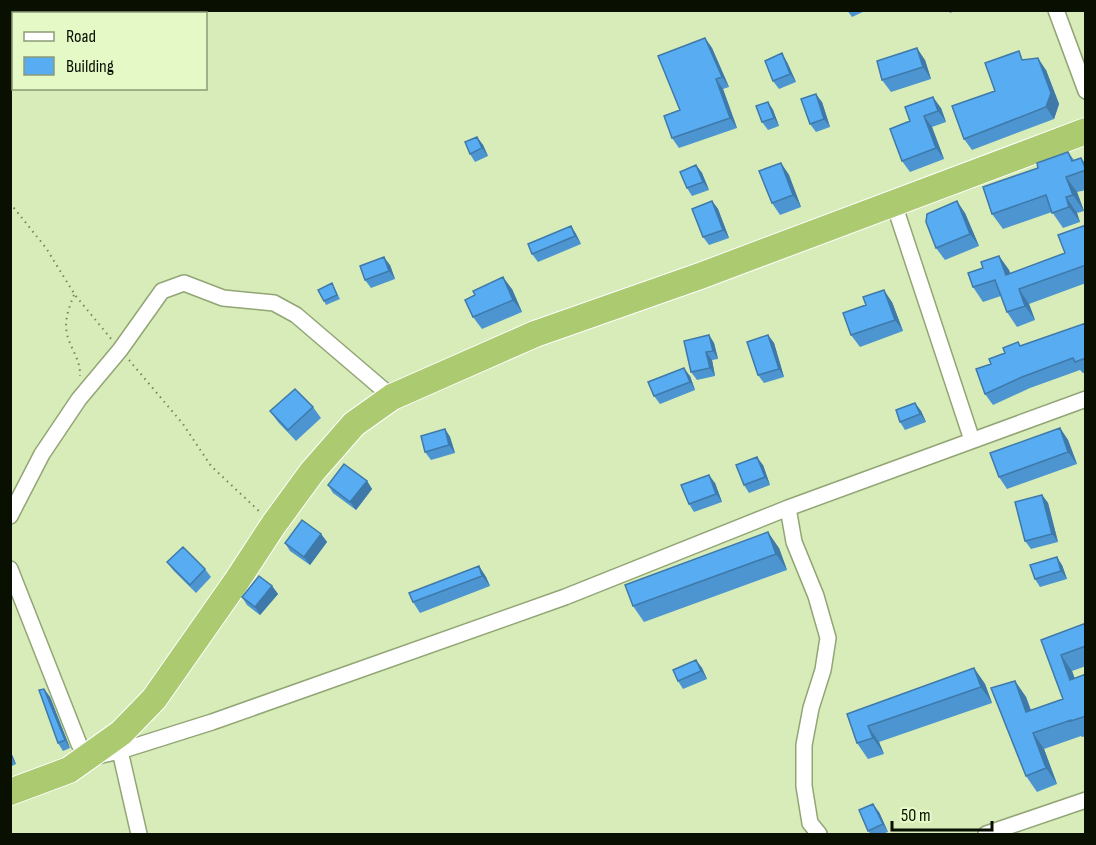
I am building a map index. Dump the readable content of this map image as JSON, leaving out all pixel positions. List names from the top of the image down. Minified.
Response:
{"legend":["Road","Building"],"scale_bar":"50 m"}
